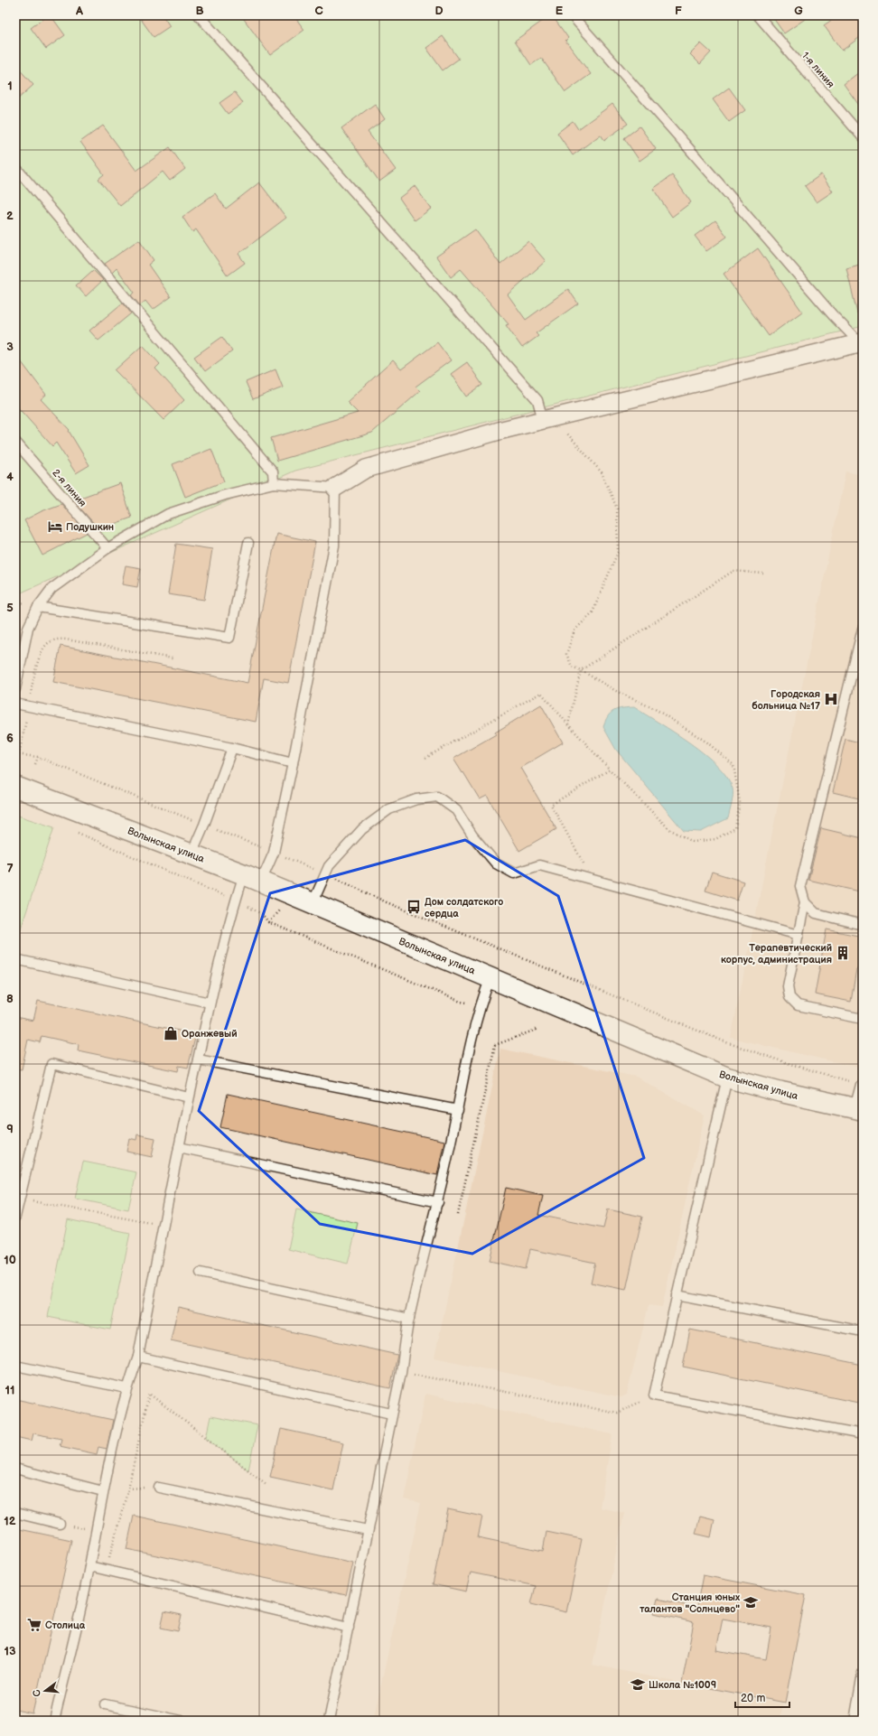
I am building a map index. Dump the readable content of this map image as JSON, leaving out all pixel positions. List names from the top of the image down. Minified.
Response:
{"streets":{"street":["Волынская улица"],"lane":["1-я линия","2-я линия"]},"places":{"hotel":["Подушкин"],"hospital":["Городская больница №17"],"bus stop":["Дом солдатского сердца"],"building":["Терапевтический корпус, администрация"],"shop":["Оранжевый"],"school or university":["Станция юных талантов \"Солнцево\"","Школа №1009"],"supermarket":["Столица"]},"scale_bar":"20 m","north":"left","grid":{"columns":["A","B","C","D","E","F","G"],"rows":["1","2","3","4","5","6","7","8","9","10","11","12","13"]}}
